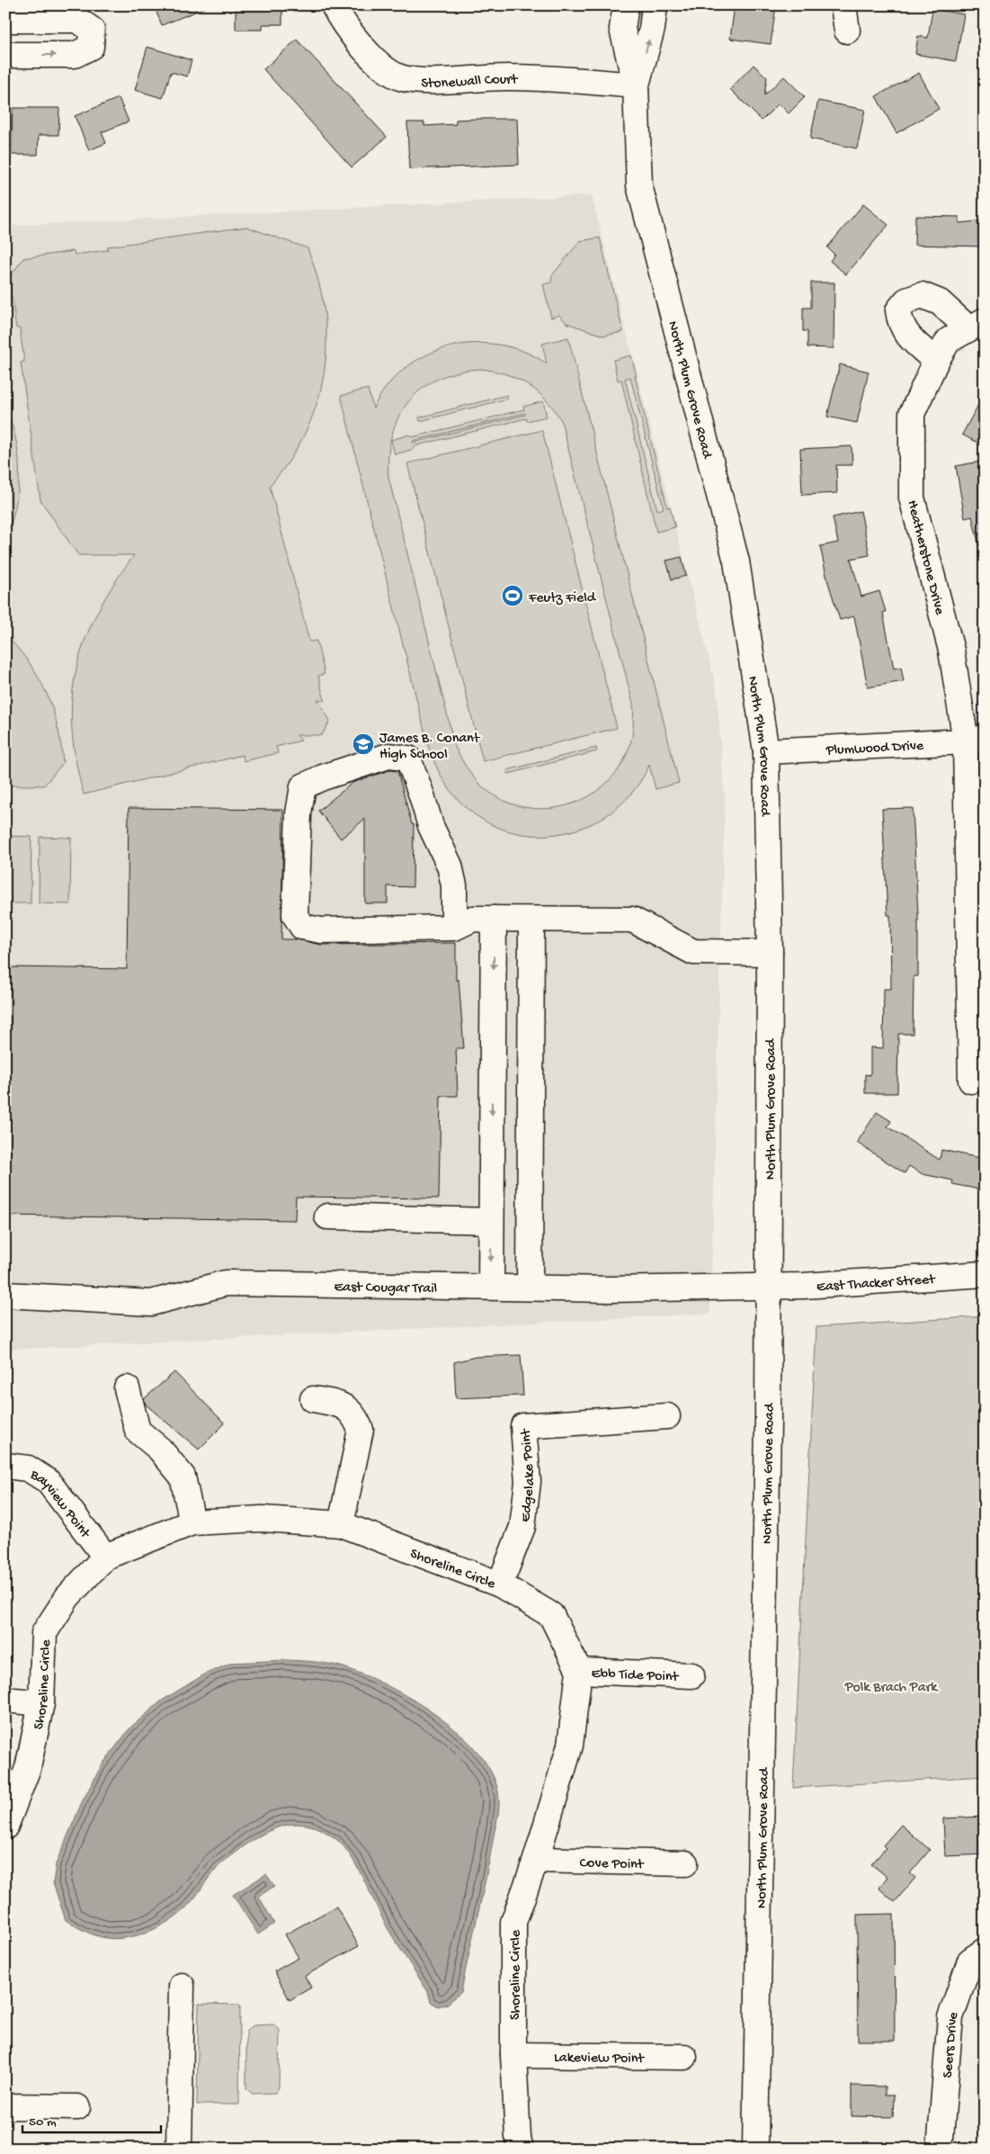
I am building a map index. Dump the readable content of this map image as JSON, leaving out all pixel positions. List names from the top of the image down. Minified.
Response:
{"streets":{"street":["Stonewall Court","North Plum Grove Road","Heatherstone Drive","Plumwood Drive","East Thacker Street","East Cougar Trail","Edgelake Point","Bayview Point","Shoreline Circle","Ebb Tide Point","Cove Point","Seers Drive","Lakeview Point"]},"crossings":[["Stonewall Court","North Plum Grove Road"],["North Plum Grove Road","Plumwood Drive"],["North Plum Grove Road","East Thacker Street"],["North Plum Grove Road","East Cougar Trail"],["Heatherstone Drive","Plumwood Drive"],["East Thacker Street","East Cougar Trail"],["Edgelake Point","Shoreline Circle"],["Bayview Point","Shoreline Circle"],["Shoreline Circle","Ebb Tide Point"],["Shoreline Circle","Cove Point"],["Shoreline Circle","Lakeview Point"]],"parks":["Polk Brach Park"],"places":{"sports":["Feutz Field"],"school or university":["James B. Conant High School"]},"scale_bar":"50 m"}
